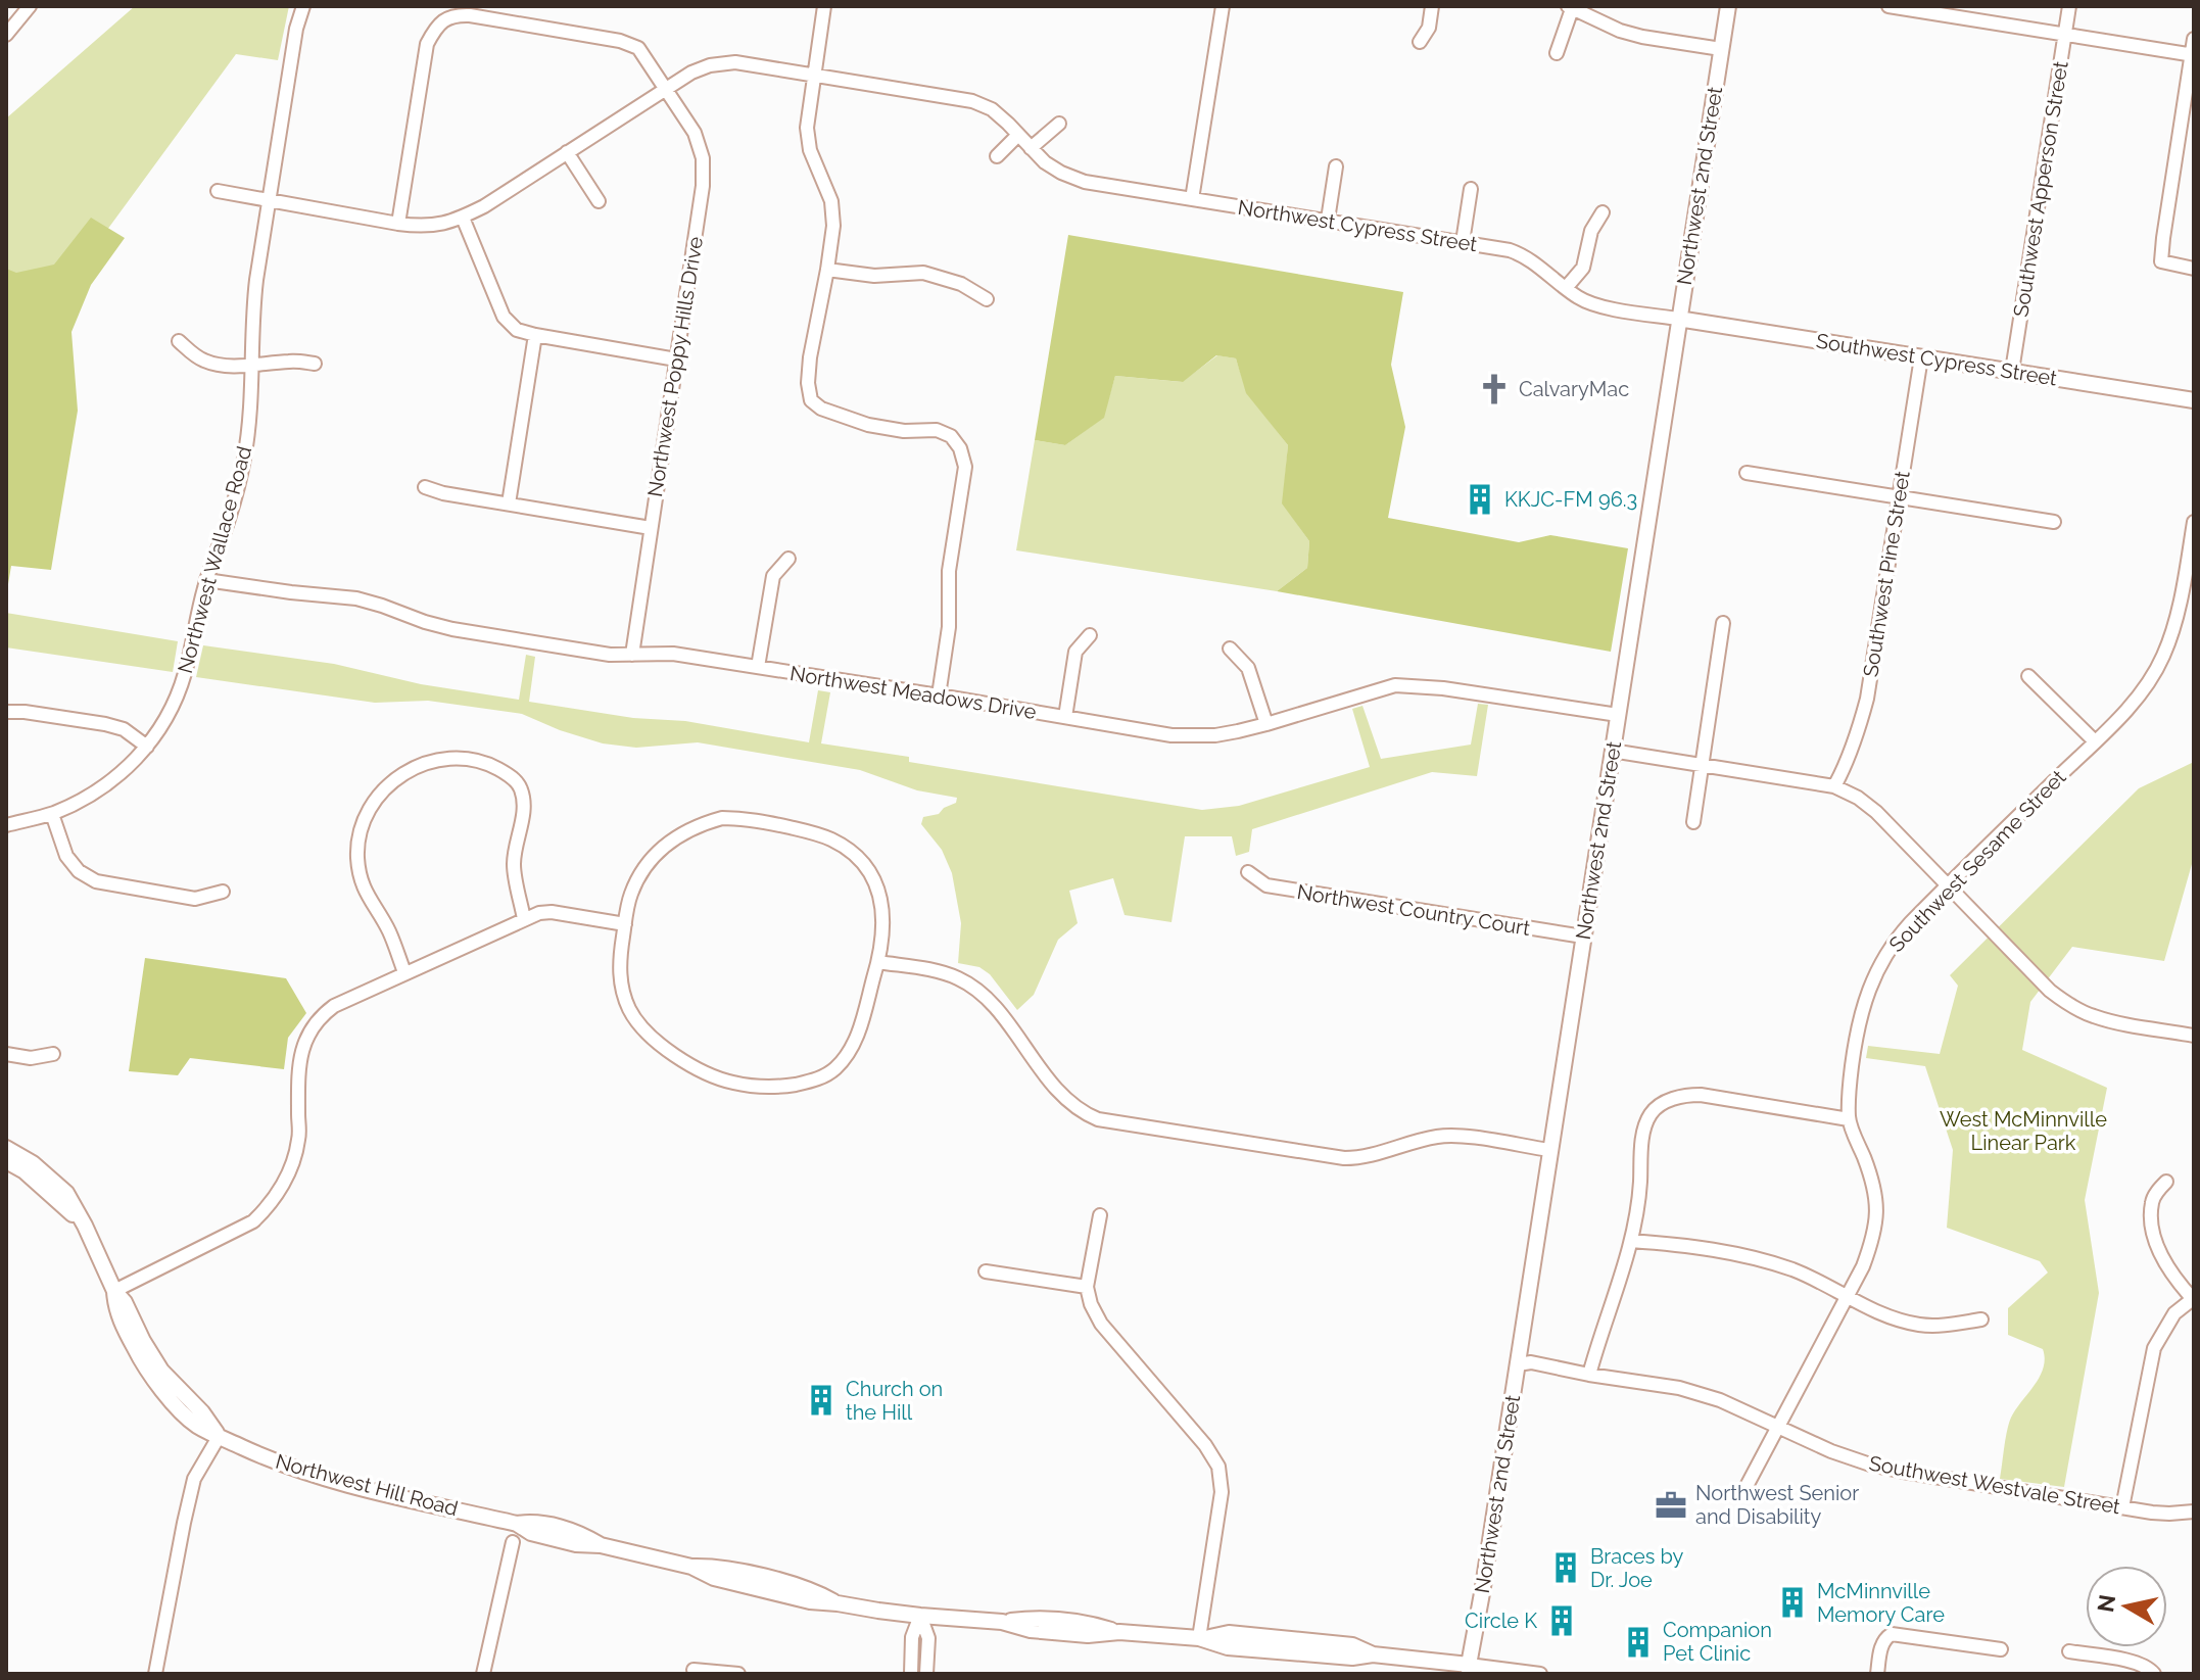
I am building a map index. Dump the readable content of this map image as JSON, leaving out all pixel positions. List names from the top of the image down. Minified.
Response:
{"streets":{"main road":["Northwest 2nd Street","Southwest Cypress Street","Northwest Hill Road"],"street":["Southwest Apperson Street","Northwest Cypress Street","Northwest Poppy Hills Drive","Northwest Wallace Road","Southwest Pine Street","Northwest Meadows Drive","Southwest Sesame Street","Northwest Country Court","Southwest Westvale Street"]},"crossings":[["Northwest 2nd Street","Northwest Cypress Street"],["Northwest 2nd Street","Southwest Cypress Street"],["Northwest 2nd Street","Northwest Meadows Drive"],["Northwest 2nd Street","Northwest Country Court"],["Northwest 2nd Street","Northwest Hill Road"],["Northwest 2nd Street","Southwest Westvale Street"],["Southwest Apperson Street","Southwest Cypress Street"],["Northwest Cypress Street","Southwest Cypress Street"],["Northwest Cypress Street","Northwest Poppy Hills Drive"],["Northwest Cypress Street","Northwest Wallace Road"],["Southwest Cypress Street","Southwest Pine Street"],["Northwest Poppy Hills Drive","Northwest Meadows Drive"],["Northwest Wallace Road","Northwest Meadows Drive"],["Southwest Sesame Street","Southwest Westvale Street"]],"parks":["West McMinnville Linear Park"],"places":{"church":["CalvaryMac"],"building":["KKJC-FM 96.3","Church on the Hill","Braces by Dr. Joe","McMinnville Memory Care","Circle K","Companion Pet Clinic"],"office":["Northwest Senior and Disability"]},"north":"left"}
